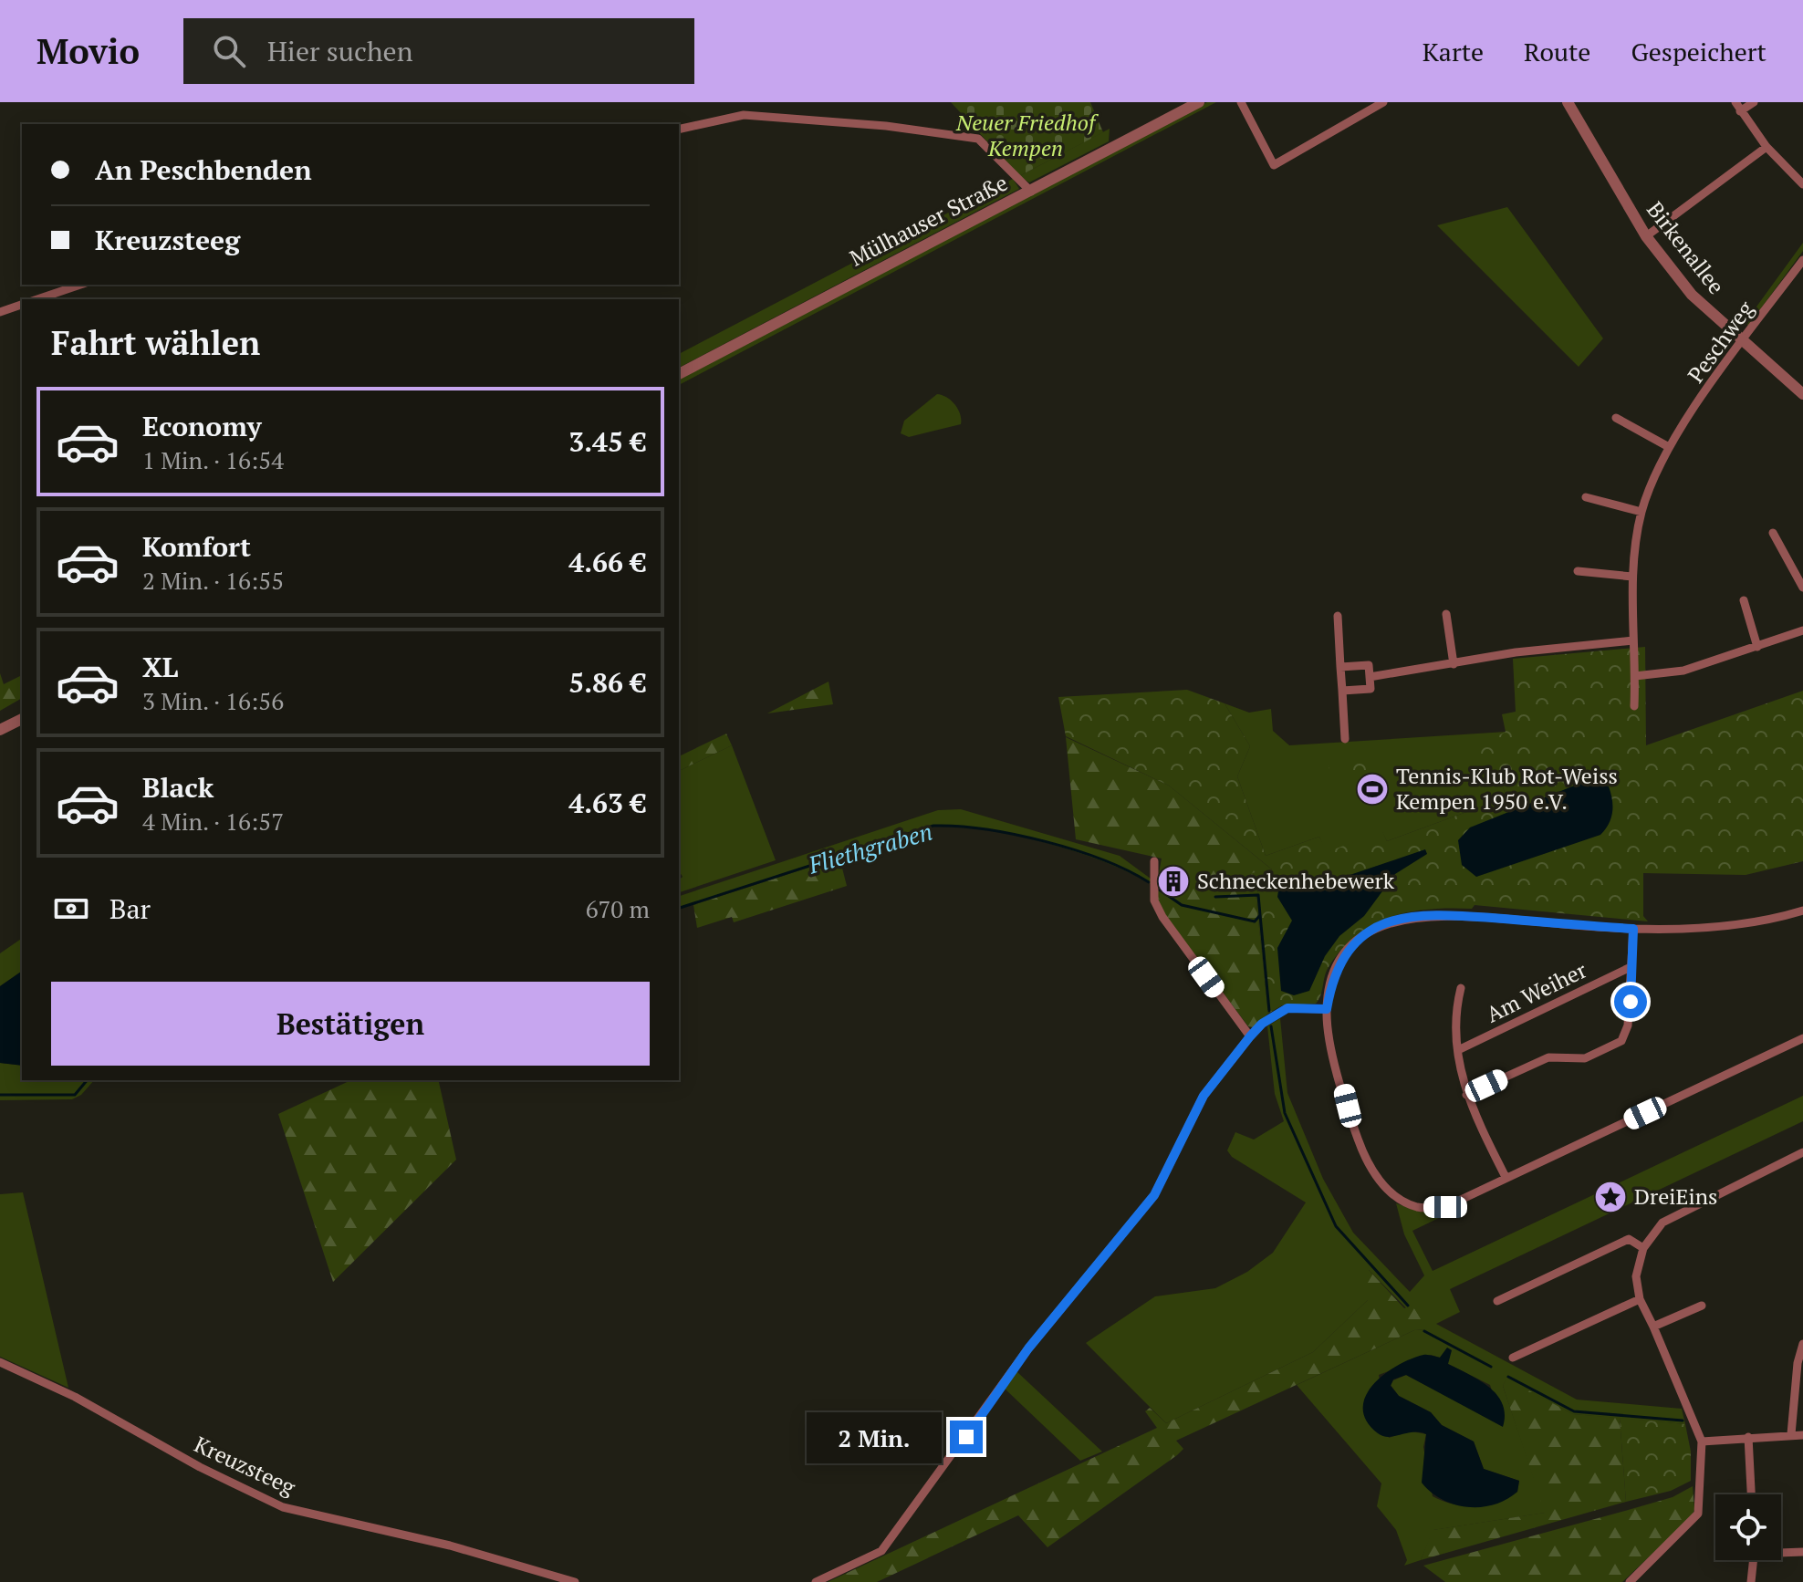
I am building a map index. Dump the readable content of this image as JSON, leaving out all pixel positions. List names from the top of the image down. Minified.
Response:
{"streets":{"street":["Mülhauser Straße","Birkenallee","Peschweg","Am Weiher","Kreuzsteeg"]},"crossings":[["Birkenallee","Peschweg"]],"water":["Fliethgraben"],"parks":["Neuer Friedhof Kempen"],"places":{"sports":["Tennis-Klub Rot-Weiss Kempen 1950 e.V."],"building":["Schneckenhebewerk"],"place":["DreiEins"]},"page":{"header":"Movio","search":"Hier suchen","nav":["Karte","Route","Gespeichert"],"banner":["An Peschbenden","Kreuzsteeg"],"heading":"Fahrt wählen","list":[{"name":"Economy","note":"1 Min. · 16:54","value":"3.45 €"},{"name":"Komfort","note":"2 Min. · 16:55","value":"4.66 €"},{"name":"XL","note":"3 Min. · 16:56","value":"5.86 €"},{"name":"Black","note":"4 Min. · 16:57","value":"4.63 €"}],"pay":["Bar","670 m"],"buttons":"Bestätigen","bubble":"2 Min."}}
